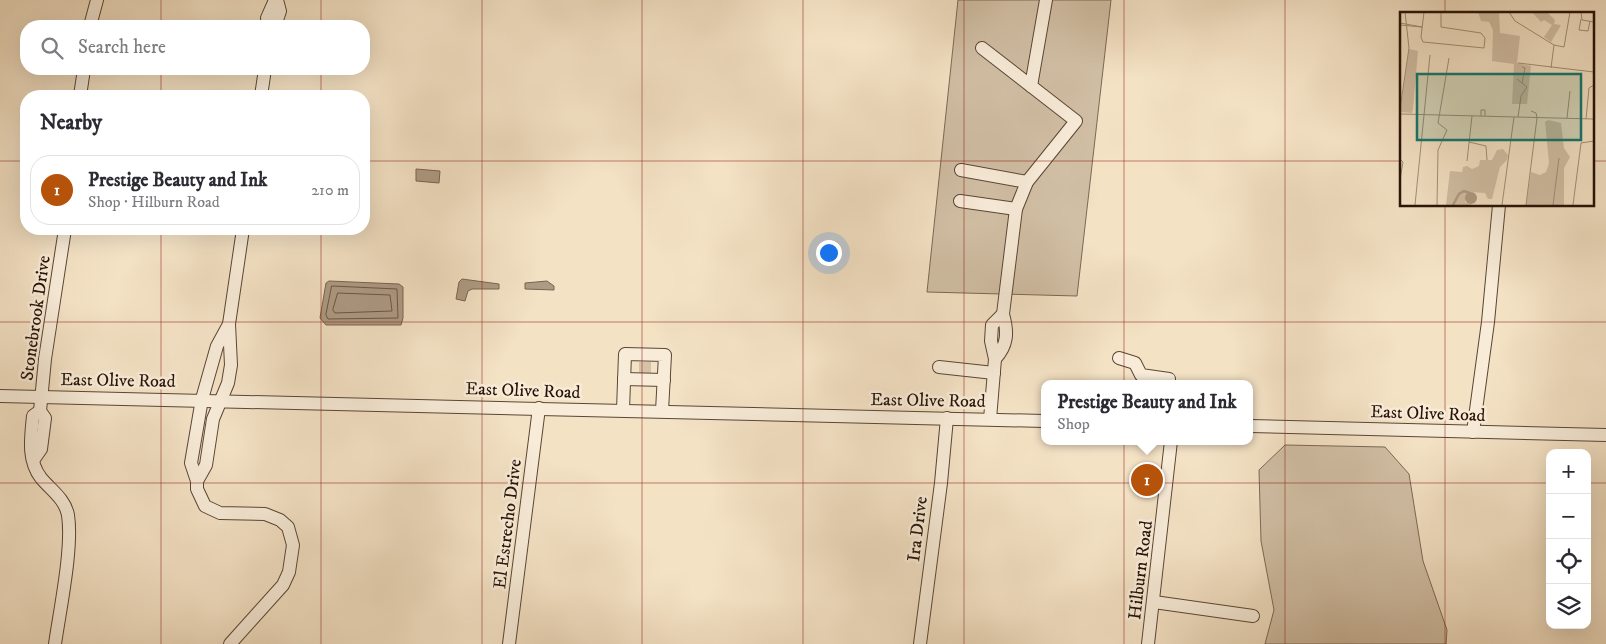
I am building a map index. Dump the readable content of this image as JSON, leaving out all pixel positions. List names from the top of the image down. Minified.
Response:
{"streets":{"street":["Stonebrook Drive","East Olive Road","El Estrecho Drive","Ira Drive","Hilburn Road"]},"crossings":[["Stonebrook Drive","East Olive Road"],["East Olive Road","El Estrecho Drive"],["East Olive Road","Ira Drive"]],"page":{"search":"Search here","heading":"Nearby","list":[{"mark":"1","name":"Prestige Beauty and Ink","note":"Shop · Hilburn Road","value":"210 m"}],"popup":["Prestige Beauty and Ink","Shop"],"map_buttons":["+","−"],"pins":"1"}}
